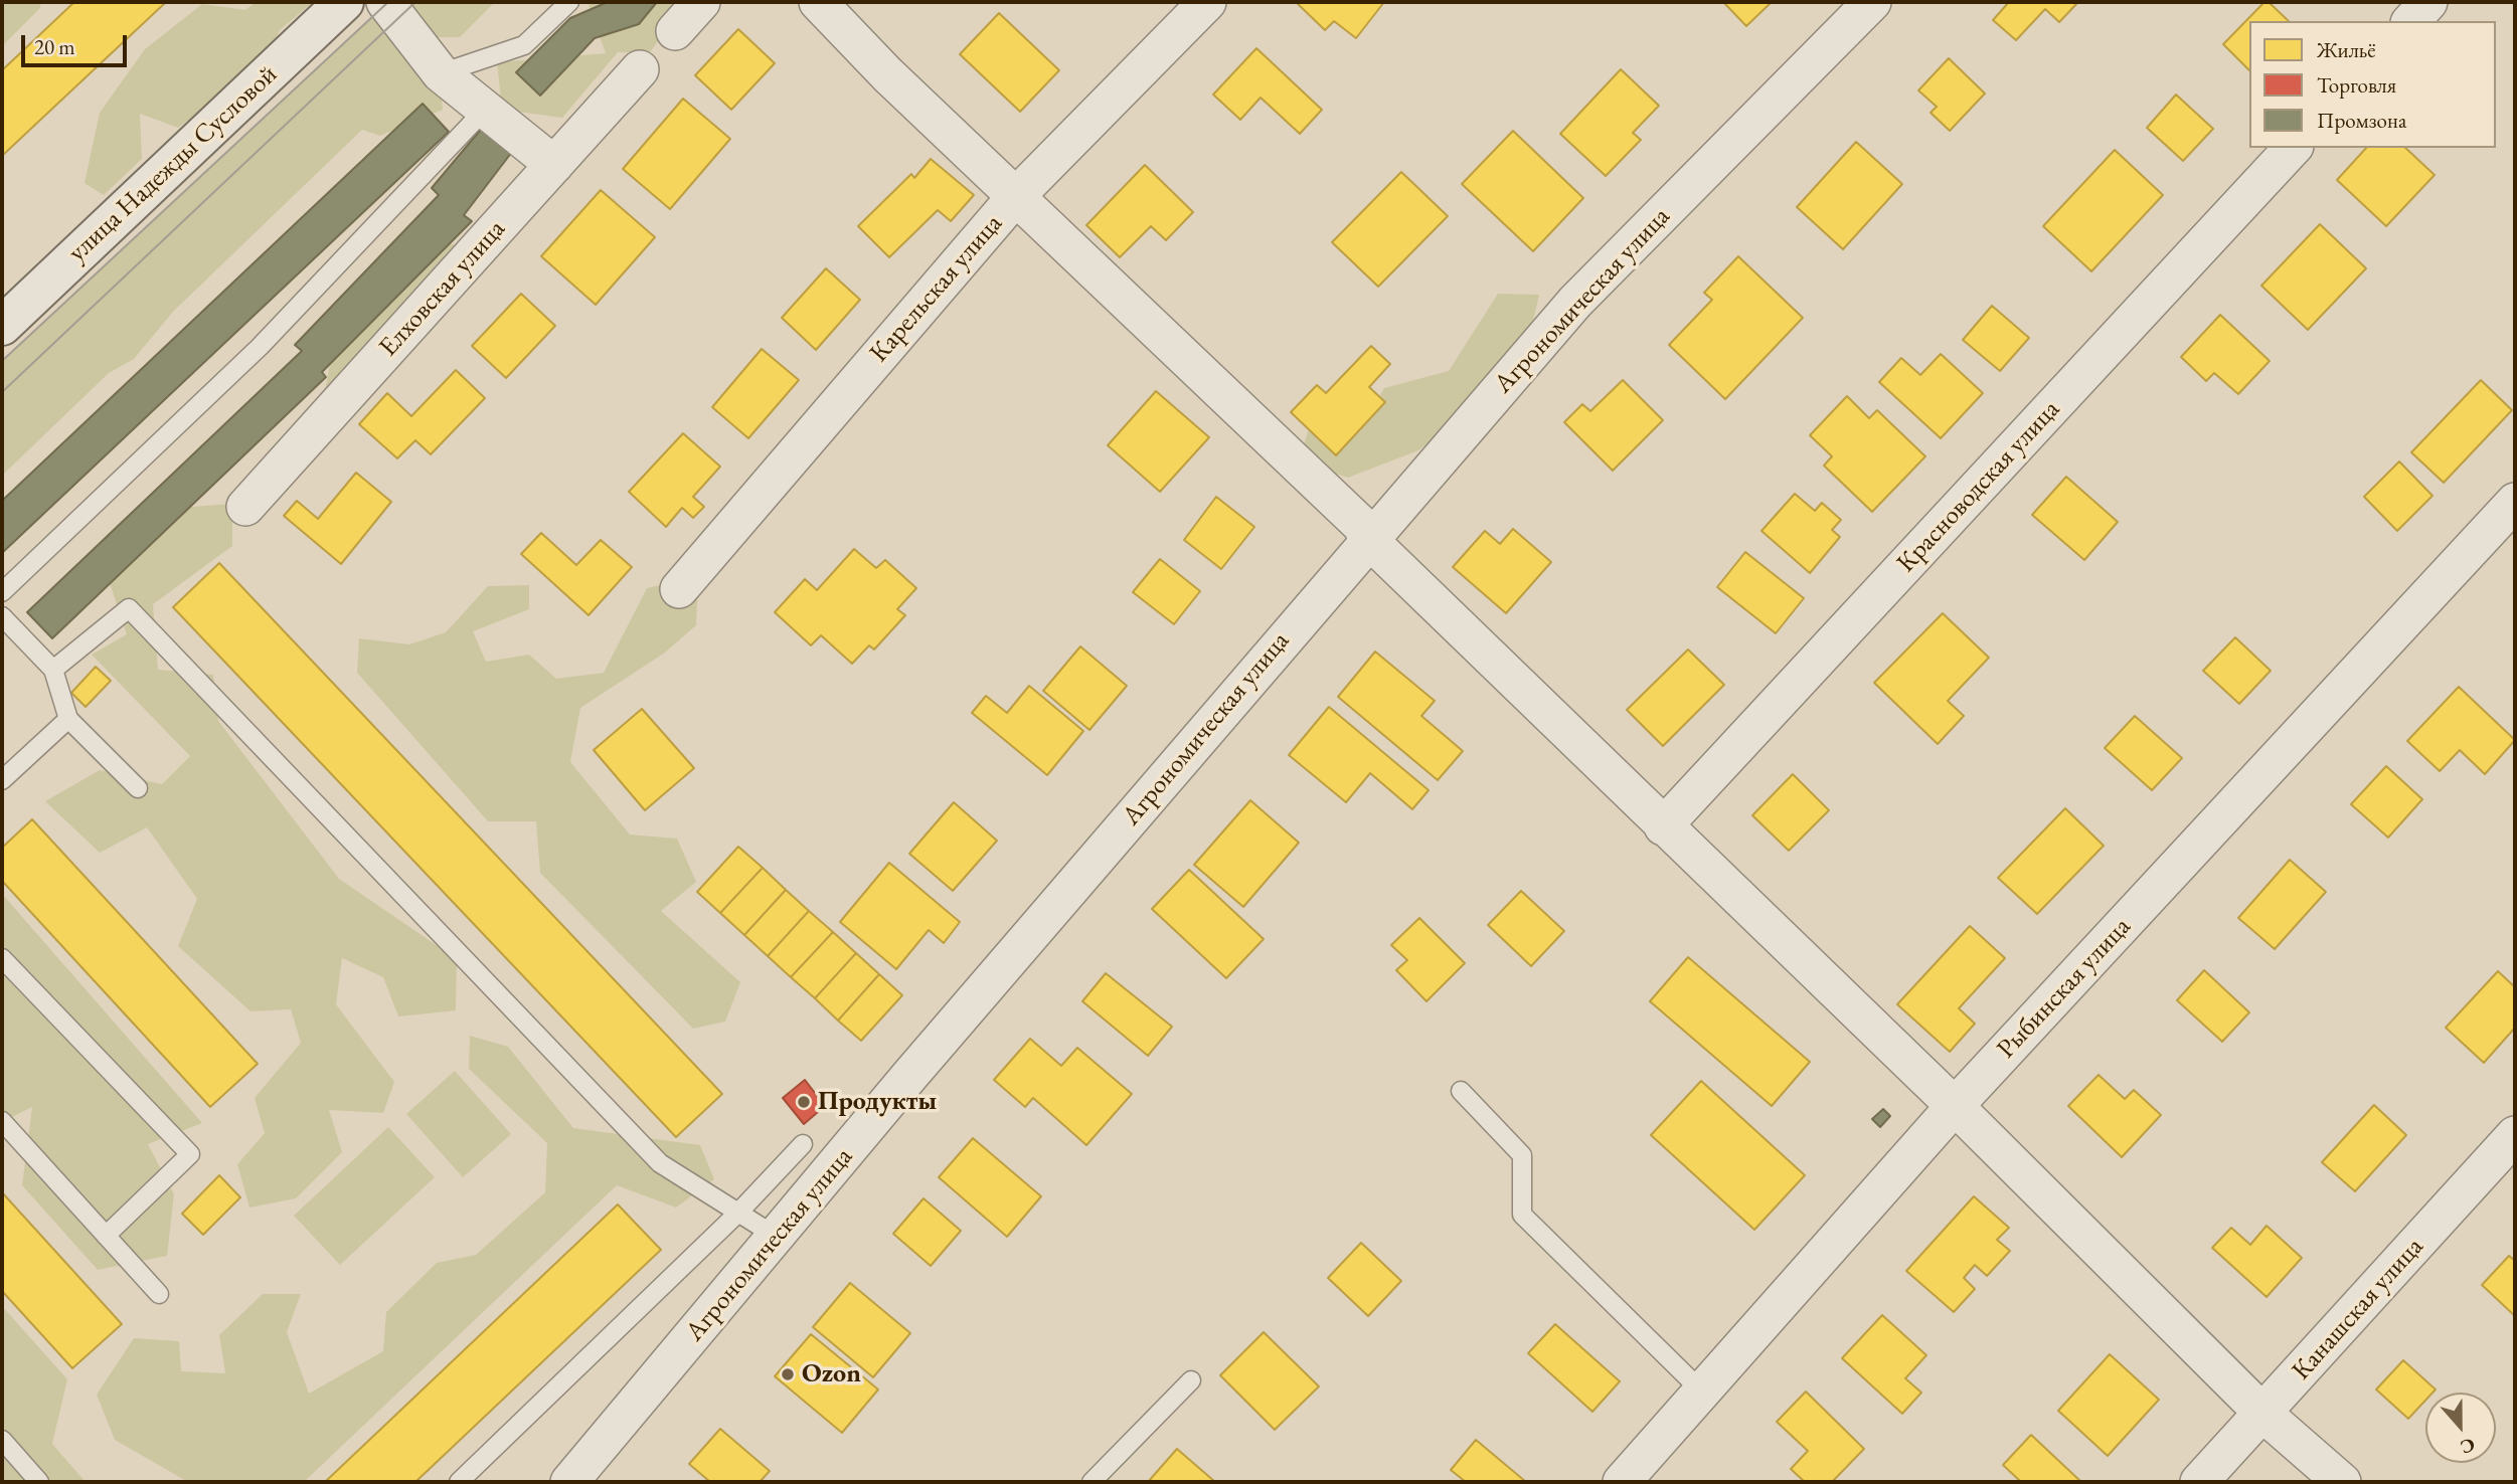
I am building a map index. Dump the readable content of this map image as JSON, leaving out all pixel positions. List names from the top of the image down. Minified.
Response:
{"streets":{"main road":["улица Надежды Сусловой"],"street":["Елховская улица","Карельская улица","Агрономическая улица","Красноводская улица","Рыбинская улица","Канашская улица"]},"places":["Продукты","Ozon"],"legend":["Жильё","Торговля","Промзона"],"scale_bar":"20 m","north":"bottom"}
